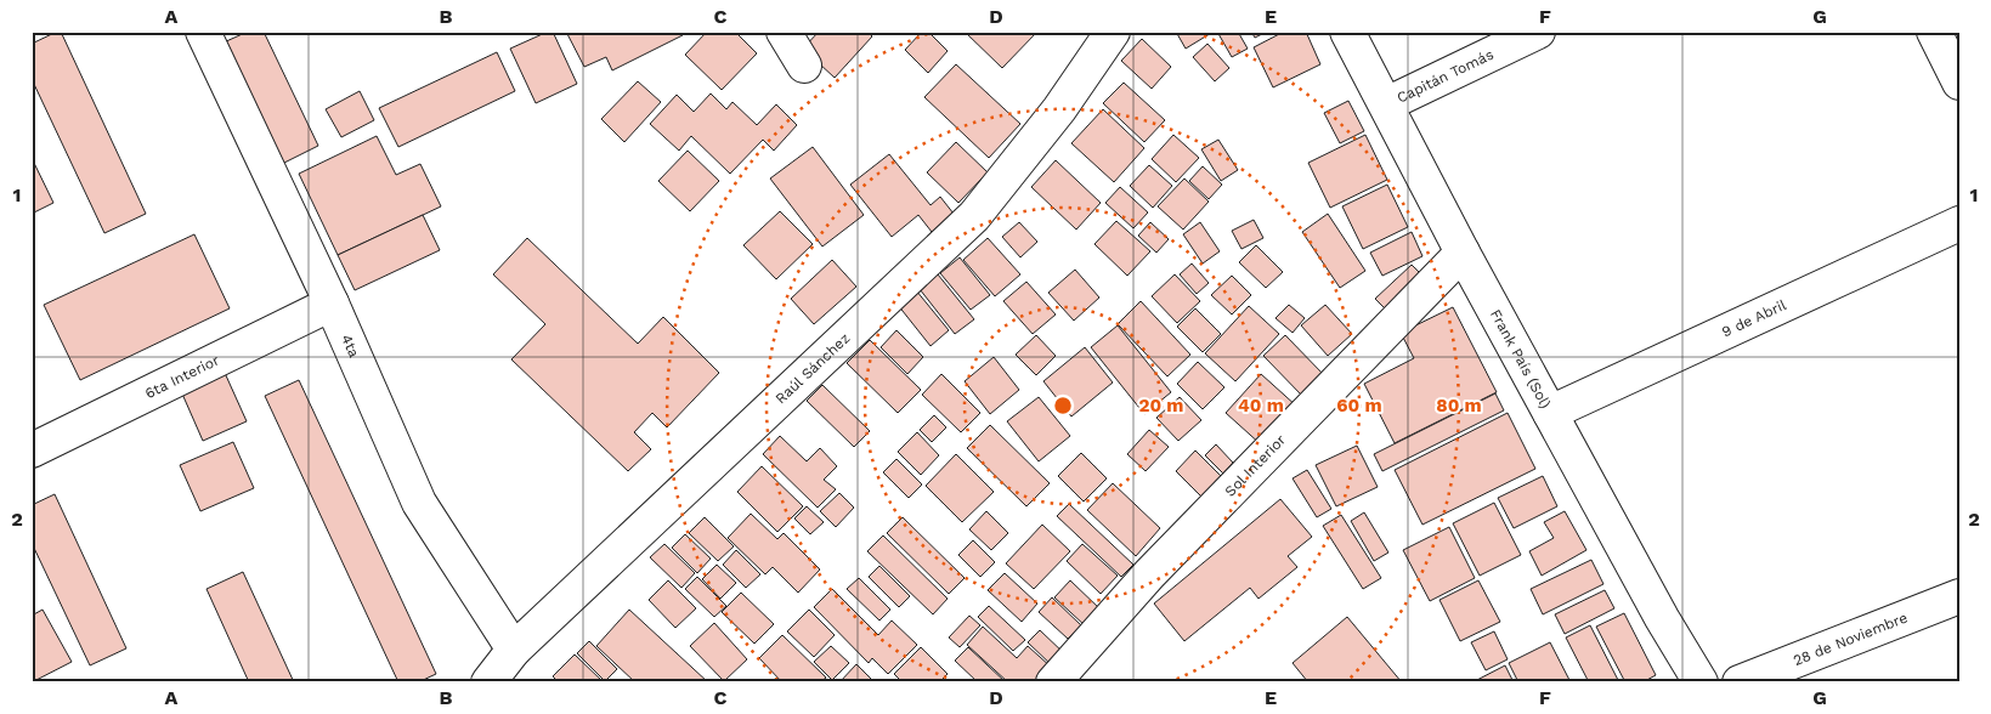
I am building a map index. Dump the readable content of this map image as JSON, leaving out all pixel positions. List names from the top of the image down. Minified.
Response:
{"streets":{"street":["Capitán Tomás","9 de Abril","4ta","Frank País (Sol)","Raúl Sánchez","6ta Interior","Sol Interior","28 de Noviembre"]},"crossings":[["Capitán Tomás","Frank País (Sol)"],["9 de Abril","Frank País (Sol)"],["4ta","Raúl Sánchez"],["4ta","6ta Interior"],["Frank País (Sol)","Sol Interior"]],"grid":{"columns":["A","B","C","D","E","F","G"],"rows":["1","2"]},"rings":["20 m","40 m","60 m","80 m"]}
